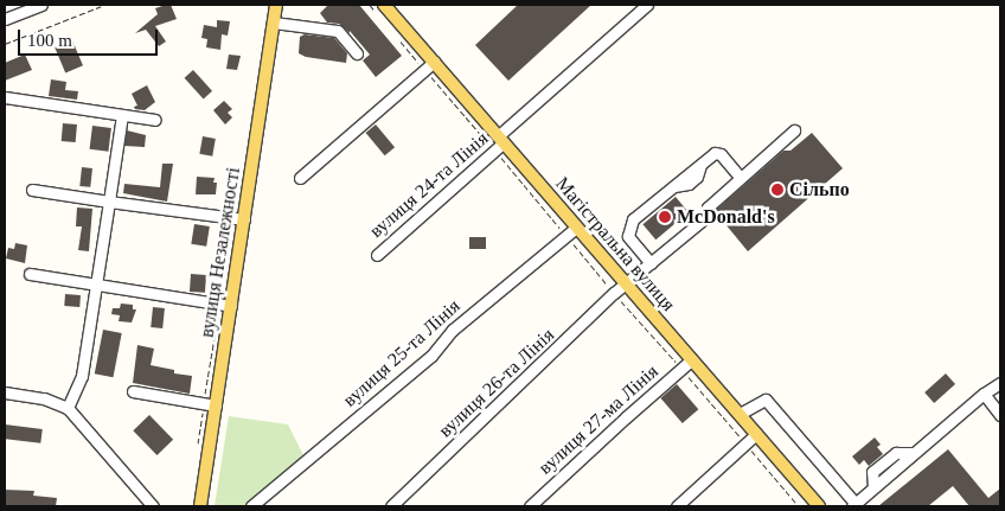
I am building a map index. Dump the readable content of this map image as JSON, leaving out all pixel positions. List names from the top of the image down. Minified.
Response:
{"streets":{"main road":["Магістральна вулиця","вулиця Незалежності"],"street":["вулиця 24-та Лінія","вулиця 25-та Лінія","вулиця 26-та Лінія","вулиця 27-ма Лінія"]},"crossings":[["вулиця 24-та Лінія","Магістральна вулиця"],["Магістральна вулиця","вулиця 25-та Лінія"],["Магістральна вулиця","вулиця 26-та Лінія"],["Магістральна вулиця","вулиця 27-ма Лінія"]],"places":["Сільпо","McDonald's"],"scale_bar":"100 m"}
